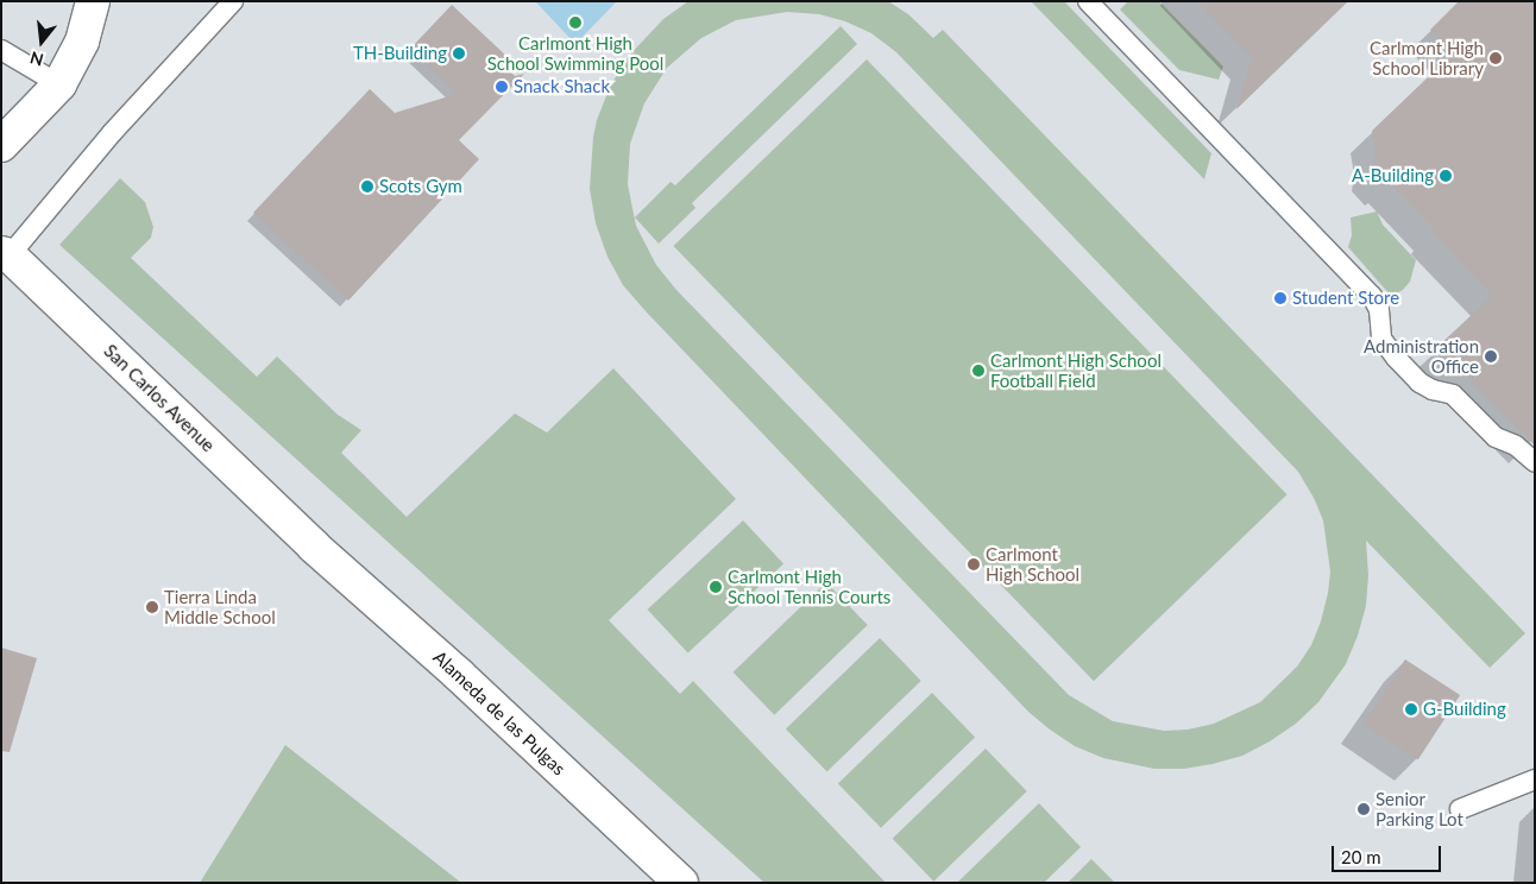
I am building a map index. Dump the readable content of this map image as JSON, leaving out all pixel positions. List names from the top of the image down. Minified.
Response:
{"streets":{"main road":["San Carlos Avenue","Alameda de las Pulgas"]},"crossings":[["San Carlos Avenue","Alameda de las Pulgas"]],"places":["Carlmont High School Swimming Pool","TH-Building","Carlmont High School Library","Snack Shack","A-Building","Scots Gym","Student Store","Administration Office","Carlmont High School Football Field","Carlmont High School","Carlmont High School Tennis Courts","Tierra Linda Middle School","G-Building","Senior Parking Lot"],"scale_bar":"20 m","north":"bottom"}
